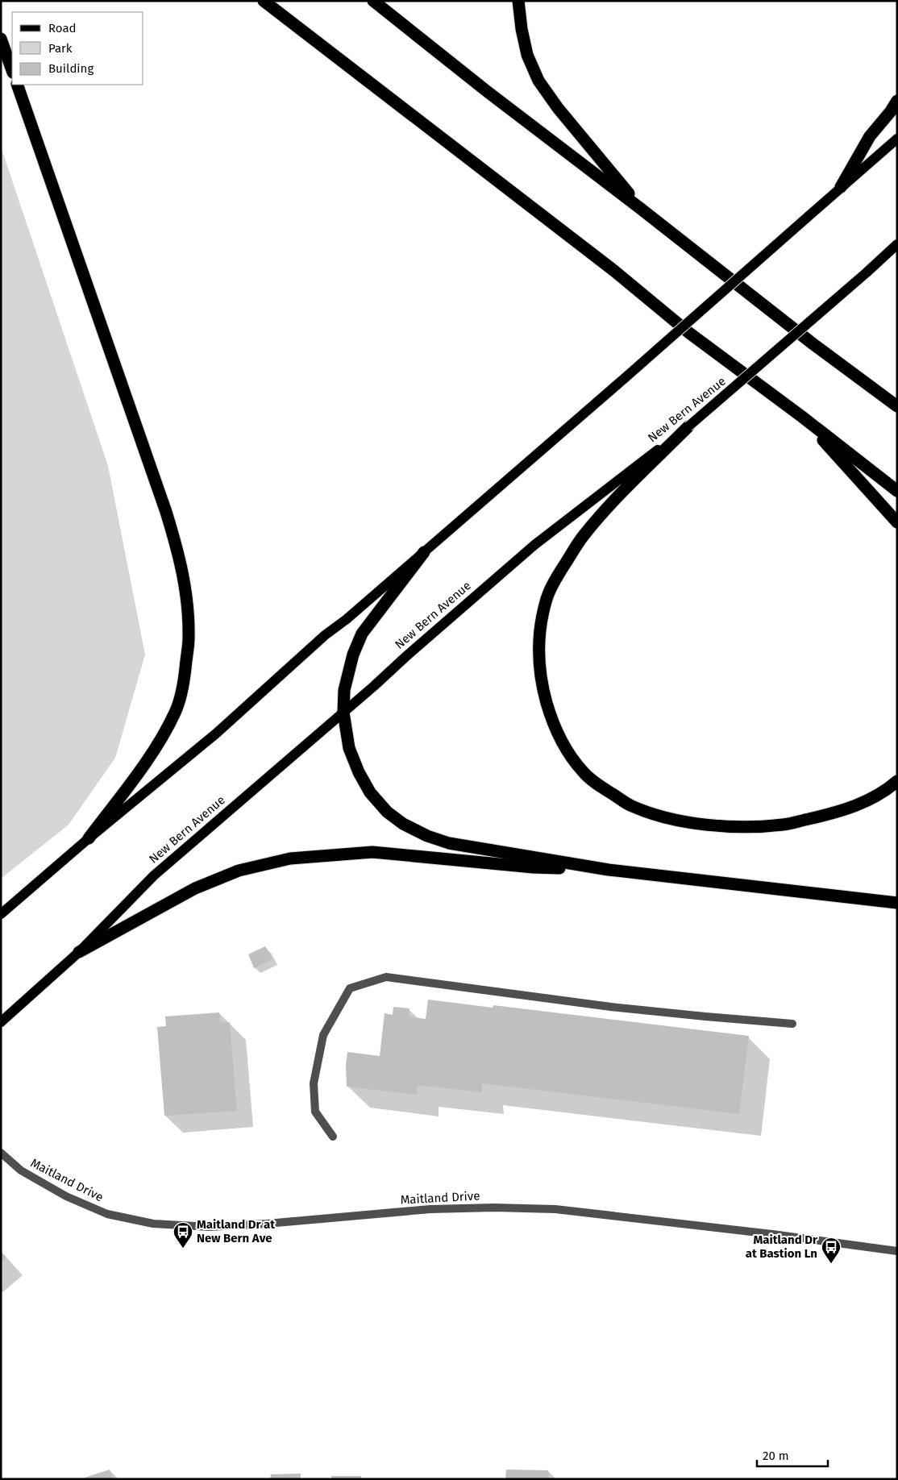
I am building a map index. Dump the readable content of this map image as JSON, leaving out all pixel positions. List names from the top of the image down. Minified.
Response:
{"streets":{"main road":["New Bern Avenue"],"street":["Maitland Drive"]},"places":{"bus stop":["Maitland Dr at New Bern Ave","Maitland Dr at Bastion Ln"]},"legend":["Road","Park","Building"],"scale_bar":"20 m"}
